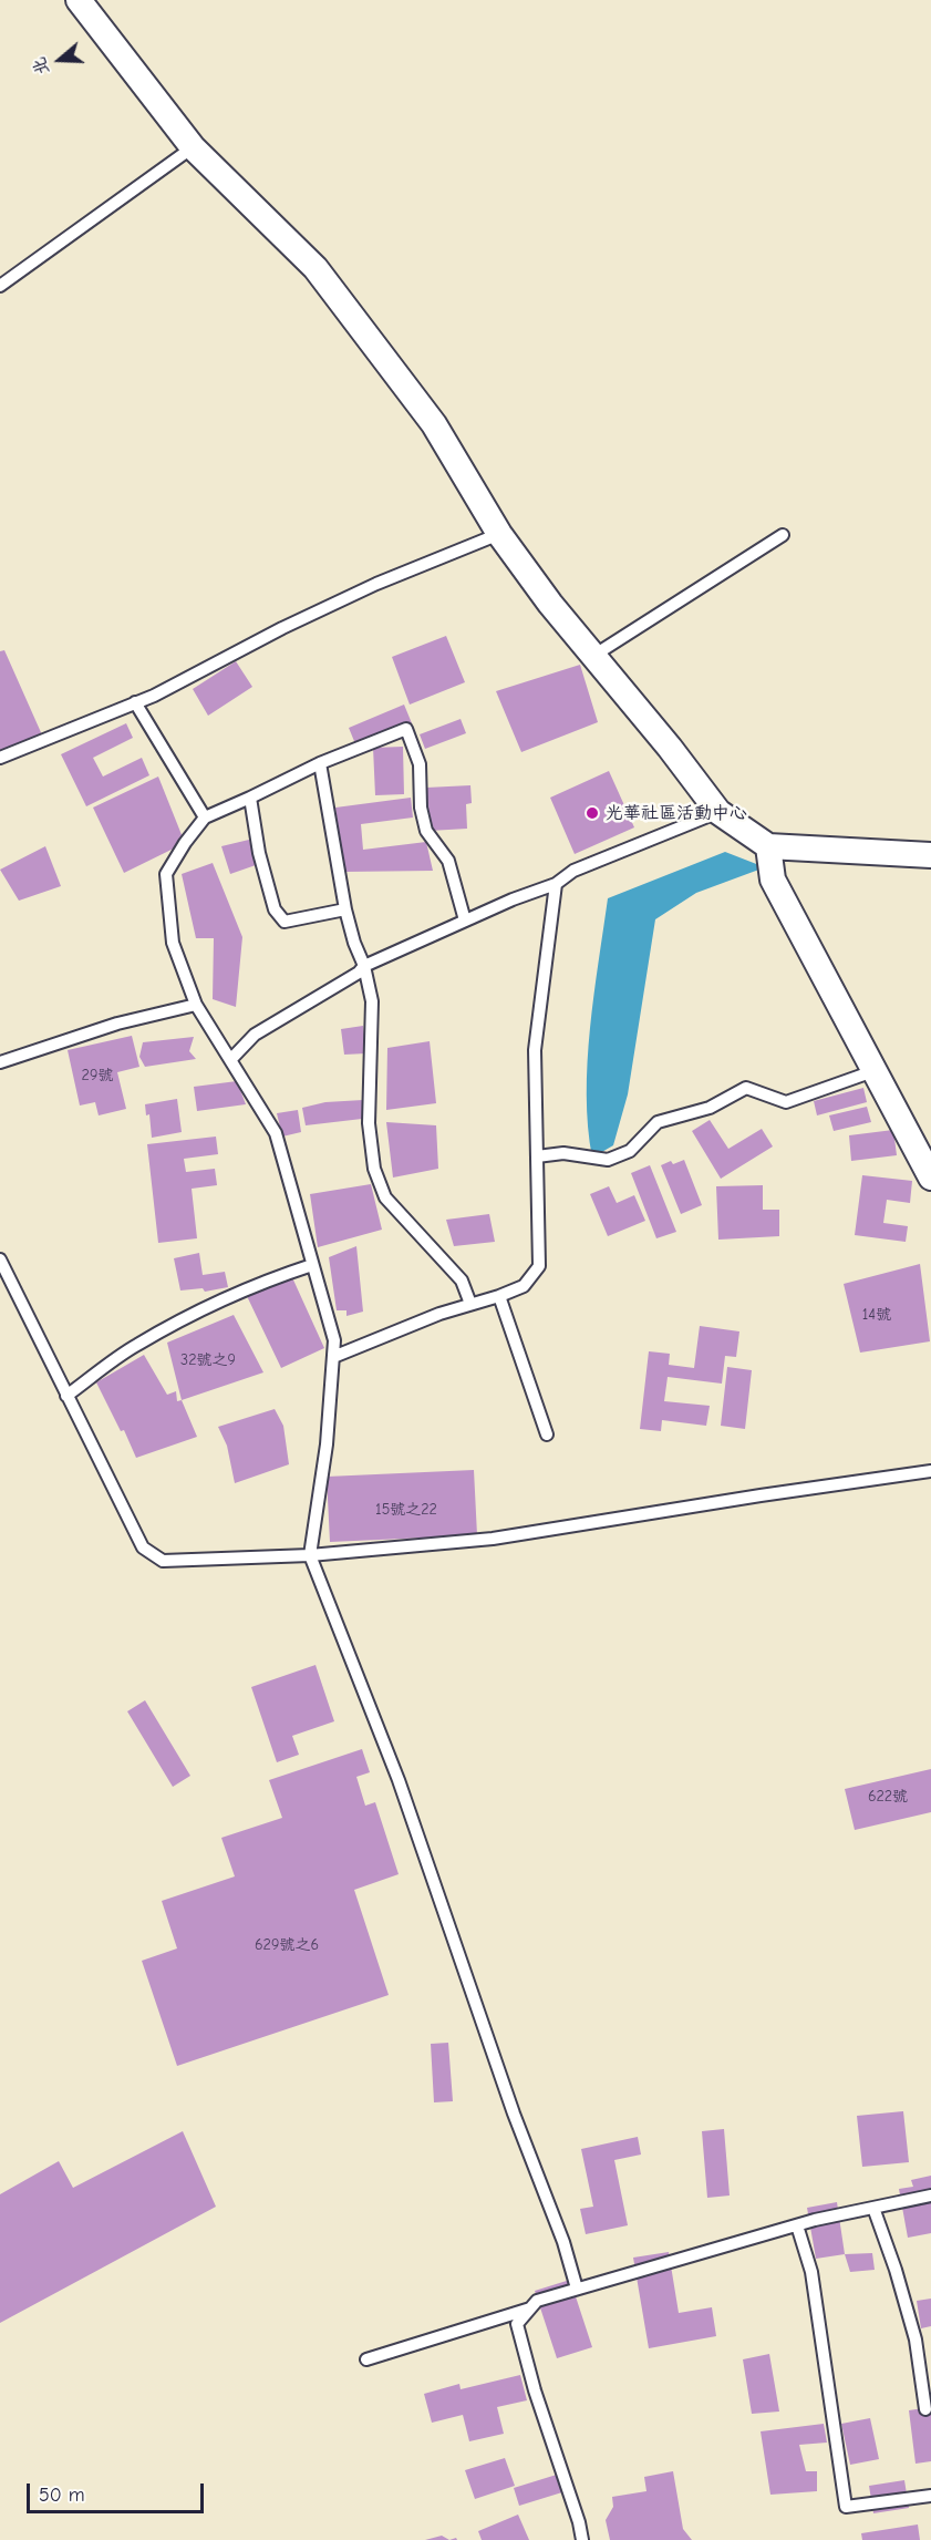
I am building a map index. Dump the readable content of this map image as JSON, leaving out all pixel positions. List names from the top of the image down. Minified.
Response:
{"places":["光華社區活動中心"],"house_numbers":["29號","14號","32號之9","15號之22","622號","629號之6"],"scale_bar":"50 m","north":"left"}
